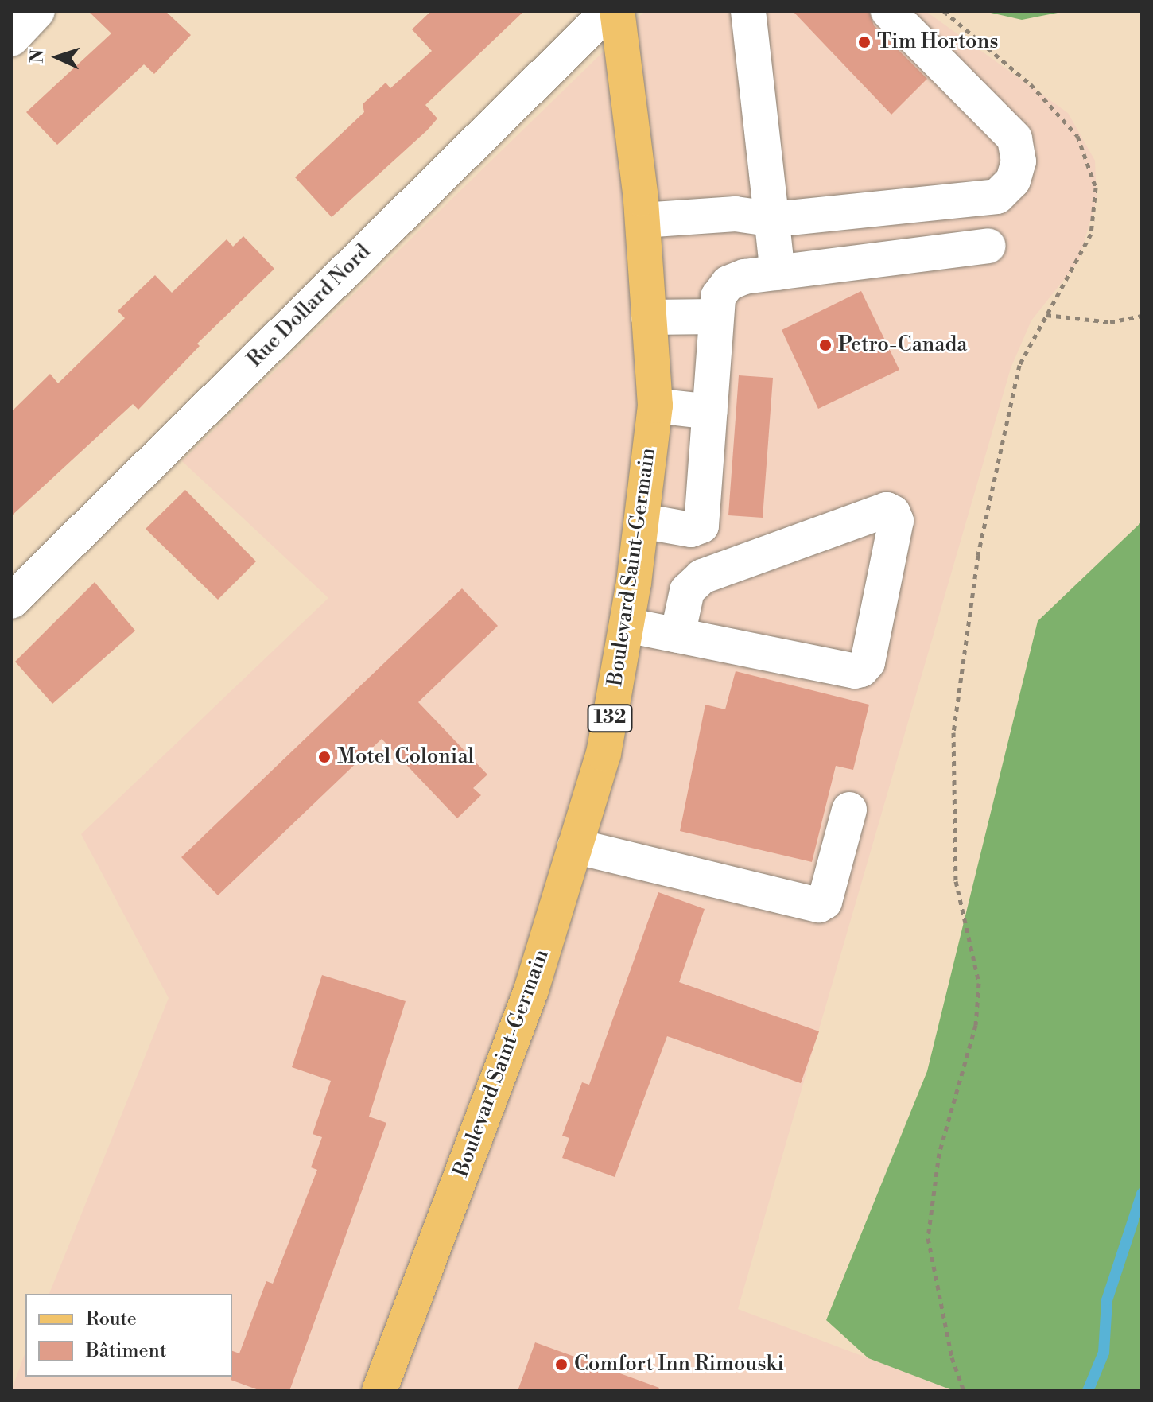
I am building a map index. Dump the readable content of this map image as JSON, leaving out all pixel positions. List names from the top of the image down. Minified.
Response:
{"streets":{"main road":["Boulevard Saint-Germain","132"],"street":["Rue Dollard Nord"]},"places":["Tim Hortons","Petro-Canada","Motel Colonial","Comfort Inn Rimouski"],"legend":["Route","Bâtiment"],"north":"left"}
